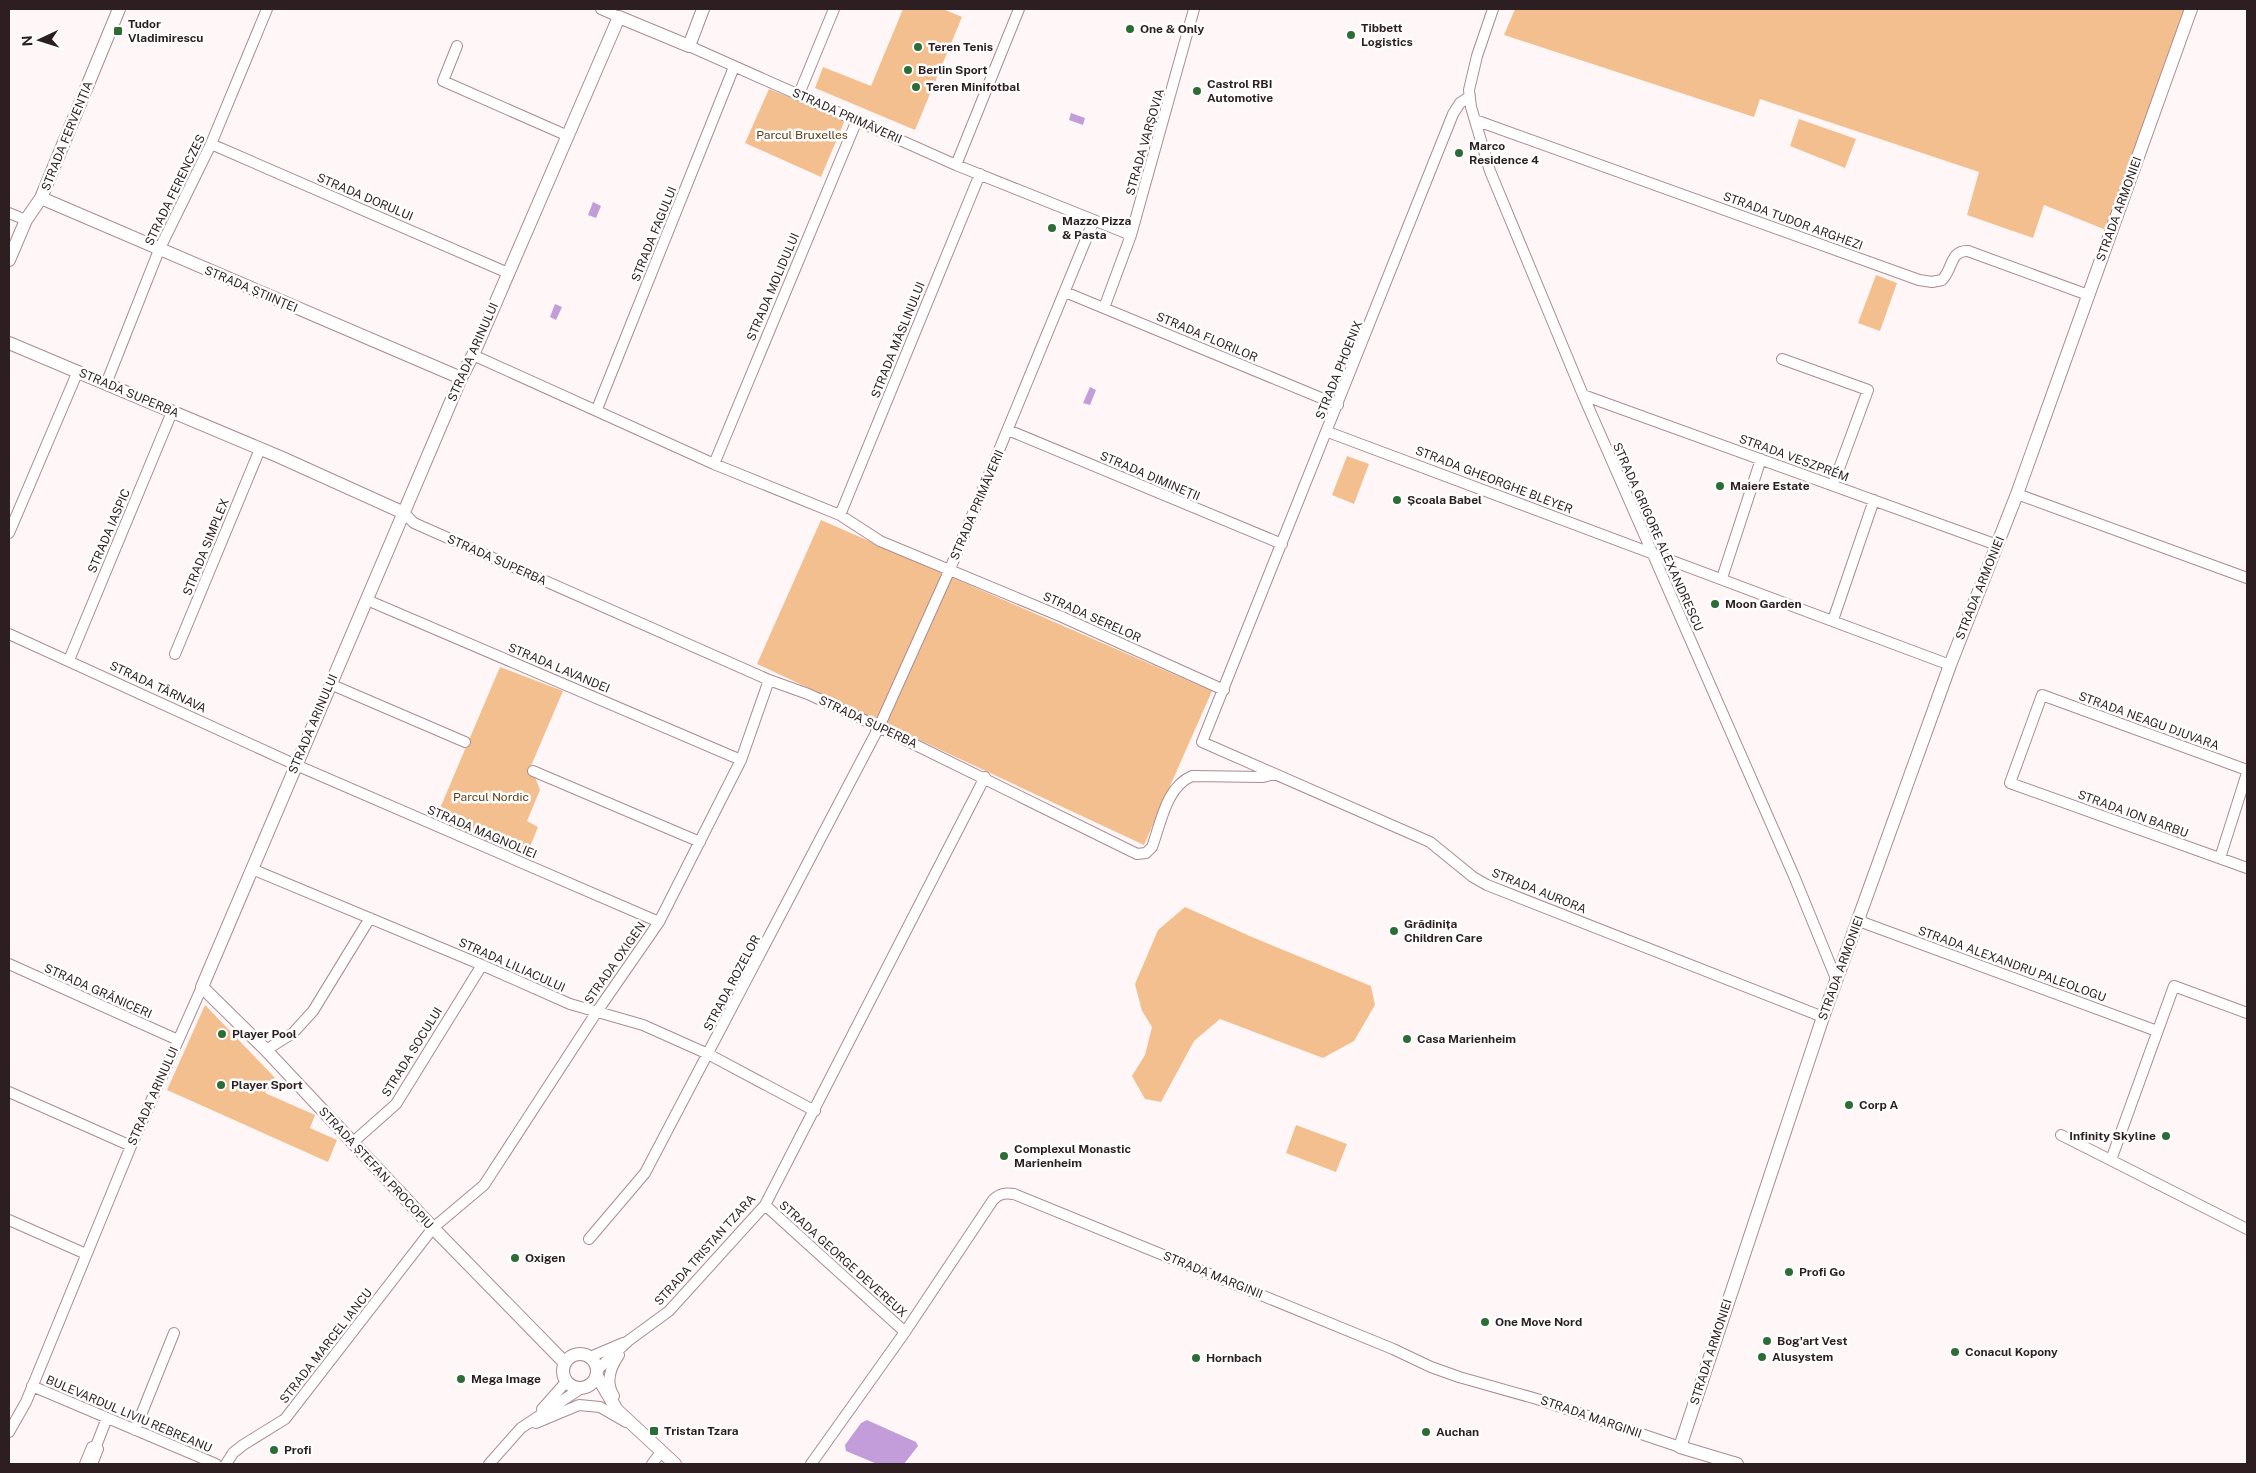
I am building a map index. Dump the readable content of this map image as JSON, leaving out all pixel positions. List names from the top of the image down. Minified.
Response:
{"streets":{"street":["STRADA PRIMĂVERII","STRADA FERVENȚIA","STRADA VARȘOVIA","STRADA FERENCZES","STRADA DORULUI","STRADA ARMONIEI","STRADA TUDOR ARGHEZI","STRADA FAGULUI","STRADA MOLIDULUI","STRADA ȘTIINȚEI","STRADA FLORILOR","STRADA MĂSLINULUI","STRADA ARINULUI","STRADA PHOENIX","STRADA SUPERBA","STRADA VESZPRÉM","STRADA DIMINEȚII","STRADA GHEORGHE BLEYER","STRADA IASPIC","STRADA GRIGORE ALEXANDRESCU","STRADA SIMPLEX","STRADA SERELOR","STRADA LAVANDEI","STRADA TÂRNAVA","STRADA NEAGU DJUVARA","STRADA ION BARBU","STRADA MAGNOLIEI","STRADA AURORA","STRADA OXIGEN","STRADA ALEXANDRU PALEOLOGU","STRADA LILIACULUI","STRADA ROZELOR","STRADA GRĂNICERI","STRADA SOCULUI","STRADA ȘTEFAN PROCOPIU","STRADA TRISTAN TZARA","STRADA GEORGE DEVEREUX","STRADA MARGINII","STRADA MARCEL IANCU","BULEVARDUL LIVIU REBREANU"]},"crossings":[["STRADA PRIMĂVERII","STRADA VARȘOVIA"],["STRADA PRIMĂVERII","STRADA FAGULUI"],["STRADA PRIMĂVERII","STRADA MOLIDULUI"],["STRADA PRIMĂVERII","STRADA FLORILOR"],["STRADA PRIMĂVERII","STRADA MĂSLINULUI"],["STRADA PRIMĂVERII","STRADA ARINULUI"],["STRADA PRIMĂVERII","STRADA SUPERBA"],["STRADA PRIMĂVERII","STRADA DIMINEȚII"],["STRADA PRIMĂVERII","STRADA SERELOR"],["STRADA PRIMĂVERII","STRADA ROZELOR"],["STRADA FERVENȚIA","STRADA ȘTIINȚEI"],["STRADA VARȘOVIA","STRADA FLORILOR"],["STRADA FERENCZES","STRADA DORULUI"],["STRADA FERENCZES","STRADA ȘTIINȚEI"],["STRADA FERENCZES","STRADA SUPERBA"],["STRADA DORULUI","STRADA ARINULUI"],["STRADA ARMONIEI","STRADA TUDOR ARGHEZI"],["STRADA ARMONIEI","STRADA VESZPRÉM"],["STRADA ARMONIEI","STRADA GHEORGHE BLEYER"],["STRADA ARMONIEI","STRADA GRIGORE ALEXANDRESCU"],["STRADA ARMONIEI","STRADA AURORA"],["STRADA ARMONIEI","STRADA ALEXANDRU PALEOLOGU"],["STRADA ARMONIEI","STRADA MARGINII"],["STRADA TUDOR ARGHEZI","STRADA GRIGORE ALEXANDRESCU"],["STRADA FAGULUI","STRADA SERELOR"],["STRADA MOLIDULUI","STRADA SERELOR"],["STRADA ȘTIINȚEI","STRADA ARINULUI"],["STRADA FLORILOR","STRADA PHOENIX"],["STRADA MĂSLINULUI","STRADA SERELOR"],["STRADA ARINULUI","STRADA SUPERBA"],["STRADA ARINULUI","STRADA LAVANDEI"],["STRADA ARINULUI","STRADA TÂRNAVA"],["STRADA ARINULUI","STRADA MAGNOLIEI"],["STRADA ARINULUI","STRADA LILIACULUI"],["STRADA ARINULUI","STRADA GRĂNICERI"],["STRADA ARINULUI","STRADA ȘTEFAN PROCOPIU"],["STRADA ARINULUI","BULEVARDUL LIVIU REBREANU"],["STRADA PHOENIX","STRADA DIMINEȚII"],["STRADA PHOENIX","STRADA GHEORGHE BLEYER"],["STRADA PHOENIX","STRADA GRIGORE ALEXANDRESCU"],["STRADA PHOENIX","STRADA SERELOR"],["STRADA PHOENIX","STRADA AURORA"],["STRADA SUPERBA","STRADA IASPIC"],["STRADA SUPERBA","STRADA SIMPLEX"],["STRADA SUPERBA","STRADA AURORA"],["STRADA SUPERBA","STRADA OXIGEN"],["STRADA SUPERBA","STRADA ROZELOR"],["STRADA SUPERBA","STRADA TRISTAN TZARA"],["STRADA VESZPRÉM","STRADA GRIGORE ALEXANDRESCU"],["STRADA GHEORGHE BLEYER","STRADA GRIGORE ALEXANDRESCU"],["STRADA IASPIC","STRADA TÂRNAVA"],["STRADA LAVANDEI","STRADA OXIGEN"],["STRADA TÂRNAVA","STRADA MAGNOLIEI"],["STRADA NEAGU DJUVARA","STRADA ION BARBU"],["STRADA MAGNOLIEI","STRADA OXIGEN"],["STRADA OXIGEN","STRADA LILIACULUI"],["STRADA OXIGEN","STRADA ȘTEFAN PROCOPIU"],["STRADA OXIGEN","STRADA MARCEL IANCU"],["STRADA LILIACULUI","STRADA ROZELOR"],["STRADA LILIACULUI","STRADA SOCULUI"],["STRADA LILIACULUI","STRADA TRISTAN TZARA"],["STRADA SOCULUI","STRADA ȘTEFAN PROCOPIU"],["STRADA ȘTEFAN PROCOPIU","STRADA TRISTAN TZARA"],["STRADA ȘTEFAN PROCOPIU","STRADA MARCEL IANCU"],["STRADA TRISTAN TZARA","STRADA GEORGE DEVEREUX"],["STRADA GEORGE DEVEREUX","STRADA MARGINII"]],"parks":["Parcul Bruxelles","Parcul Nordic"],"places":{"other":["One & Only","Tibbett Logistics","Teren Tenis","Berlin Sport","Teren Minifotbal","Castrol RBI Automotive","Marco Residence 4","Mazzo Pizza & Pasta","Maiere Estate","Școala Babel","Moon Garden","Grădinița Children Care","Player Pool","Casa Marienheim","Player Sport","Corp A","Infinity Skyline","Complexul Monastic Marienheim","Oxigen","Profi Go","One Move Nord","Bog'art Vest","Conacul Kopony","Alusystem","Hornbach","Mega Image","Auchan","Profi"],"transit":["Tudor Vladimirescu","Tristan Tzara"]},"north":"left"}
